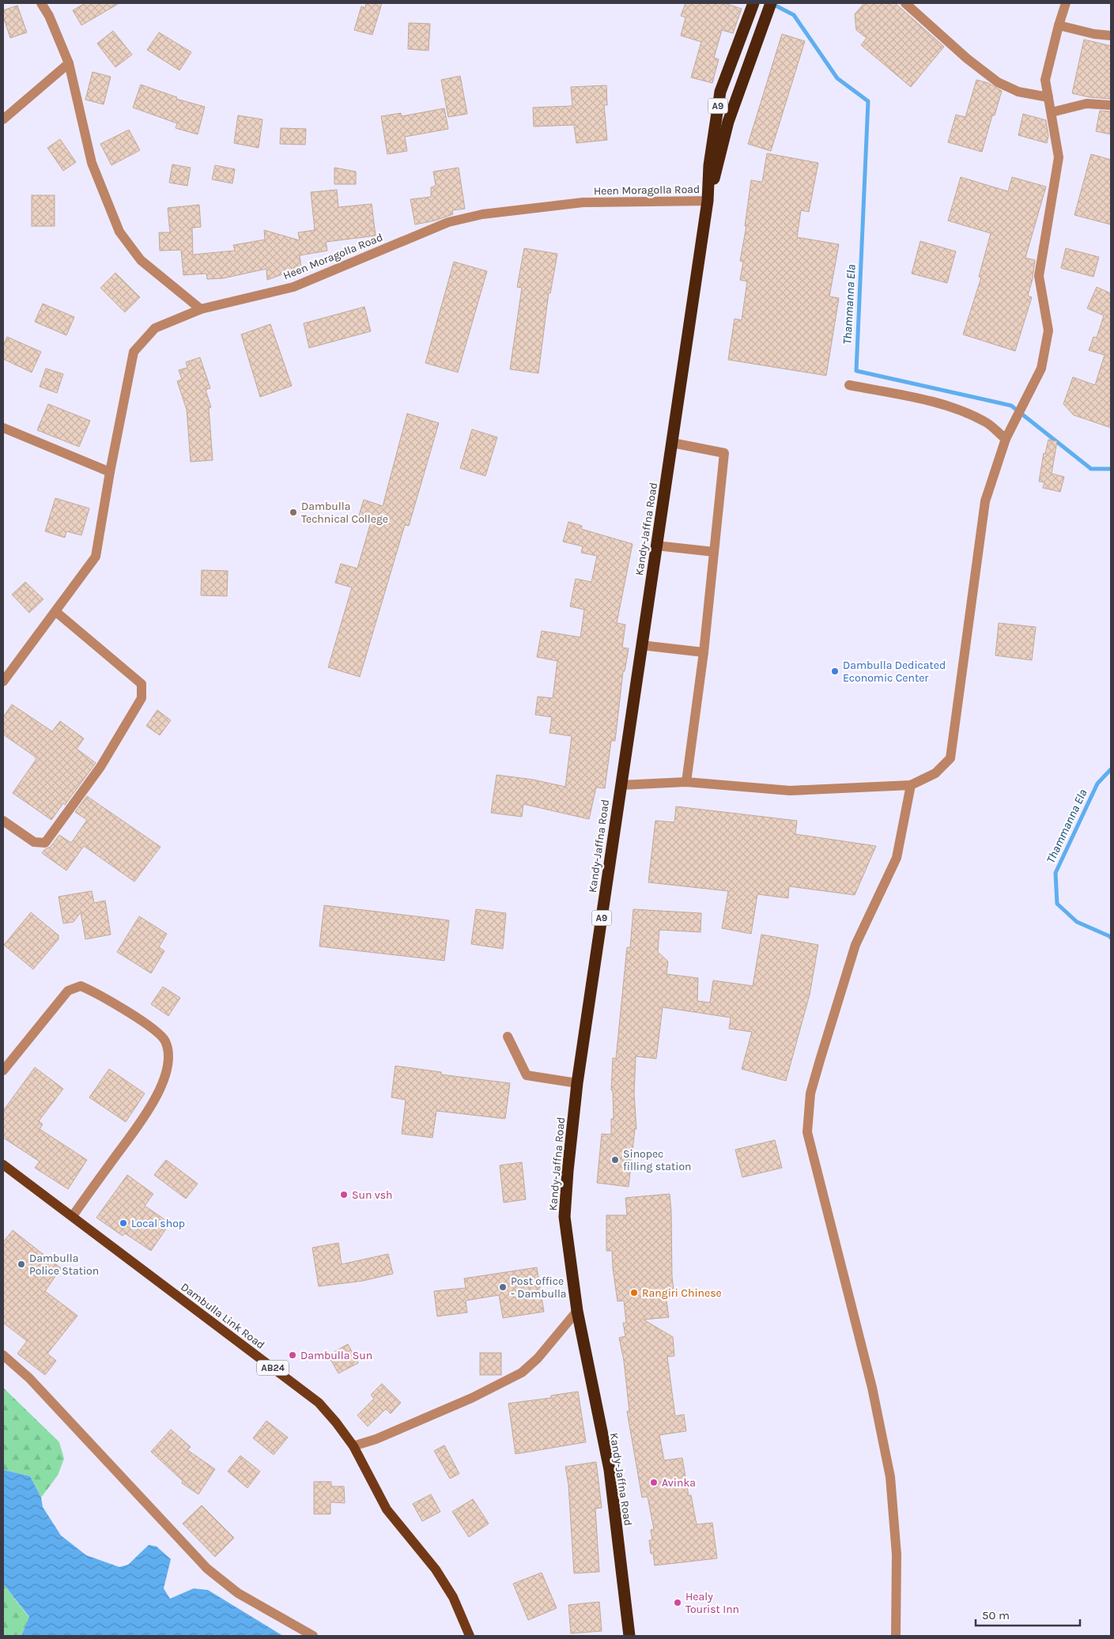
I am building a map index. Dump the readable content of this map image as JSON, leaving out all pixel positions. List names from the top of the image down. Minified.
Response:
{"streets":{"highway":["A9","Kandy-Jaffna Road"],"main road":["Dambulla Link Road","AB24"],"street":["Heen Moragolla Road"]},"crossings":[["Heen Moragolla Road","Kandy-Jaffna Road"]],"water":["Thammanna Ela"],"places":["Dambulla Technical College","Dambulla Dedicated Economic Center","Sinopec filling station","Sun vsh","Local shop","Dambulla Police Station","Post office - Dambulla","Rangiri Chinese","Dambulla Sun","Avinka","Healy Tourist Inn"],"scale_bar":"50 m"}
